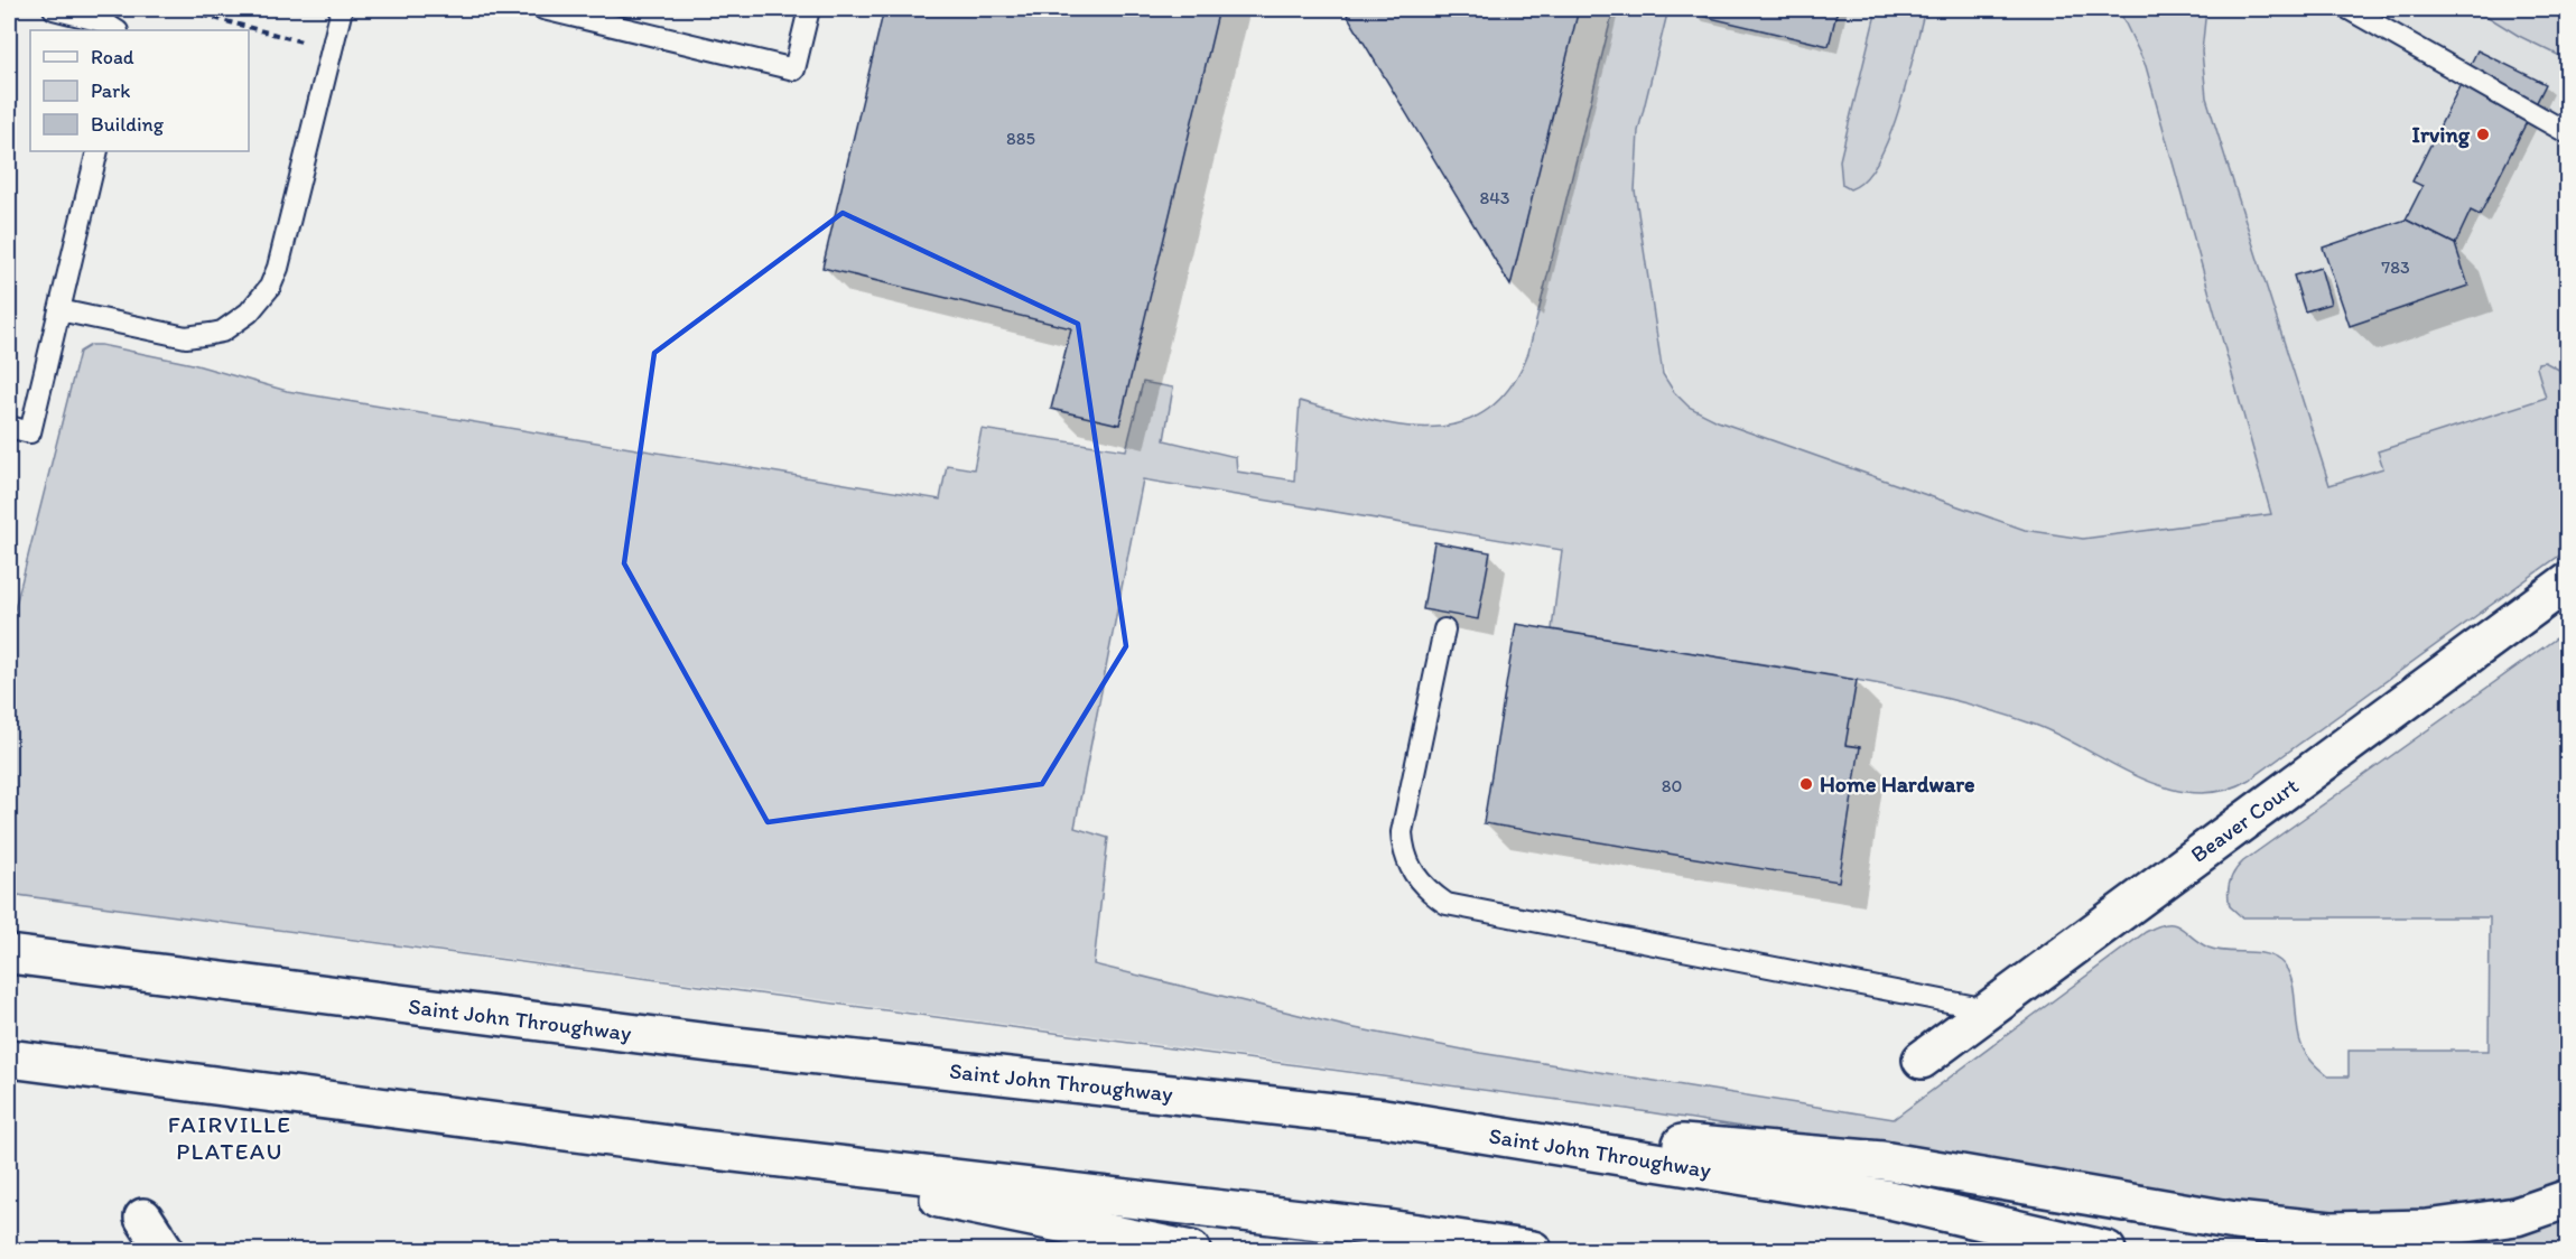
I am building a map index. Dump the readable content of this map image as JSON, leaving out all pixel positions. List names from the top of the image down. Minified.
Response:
{"streets":{"main road":["Beaver Court","Saint John Throughway"]},"districts":["FAIRVILLE PLATEAU"],"places":["Irving","Home Hardware"],"house_numbers":["885","843","783","80"],"legend":["Road","Park","Building"]}
